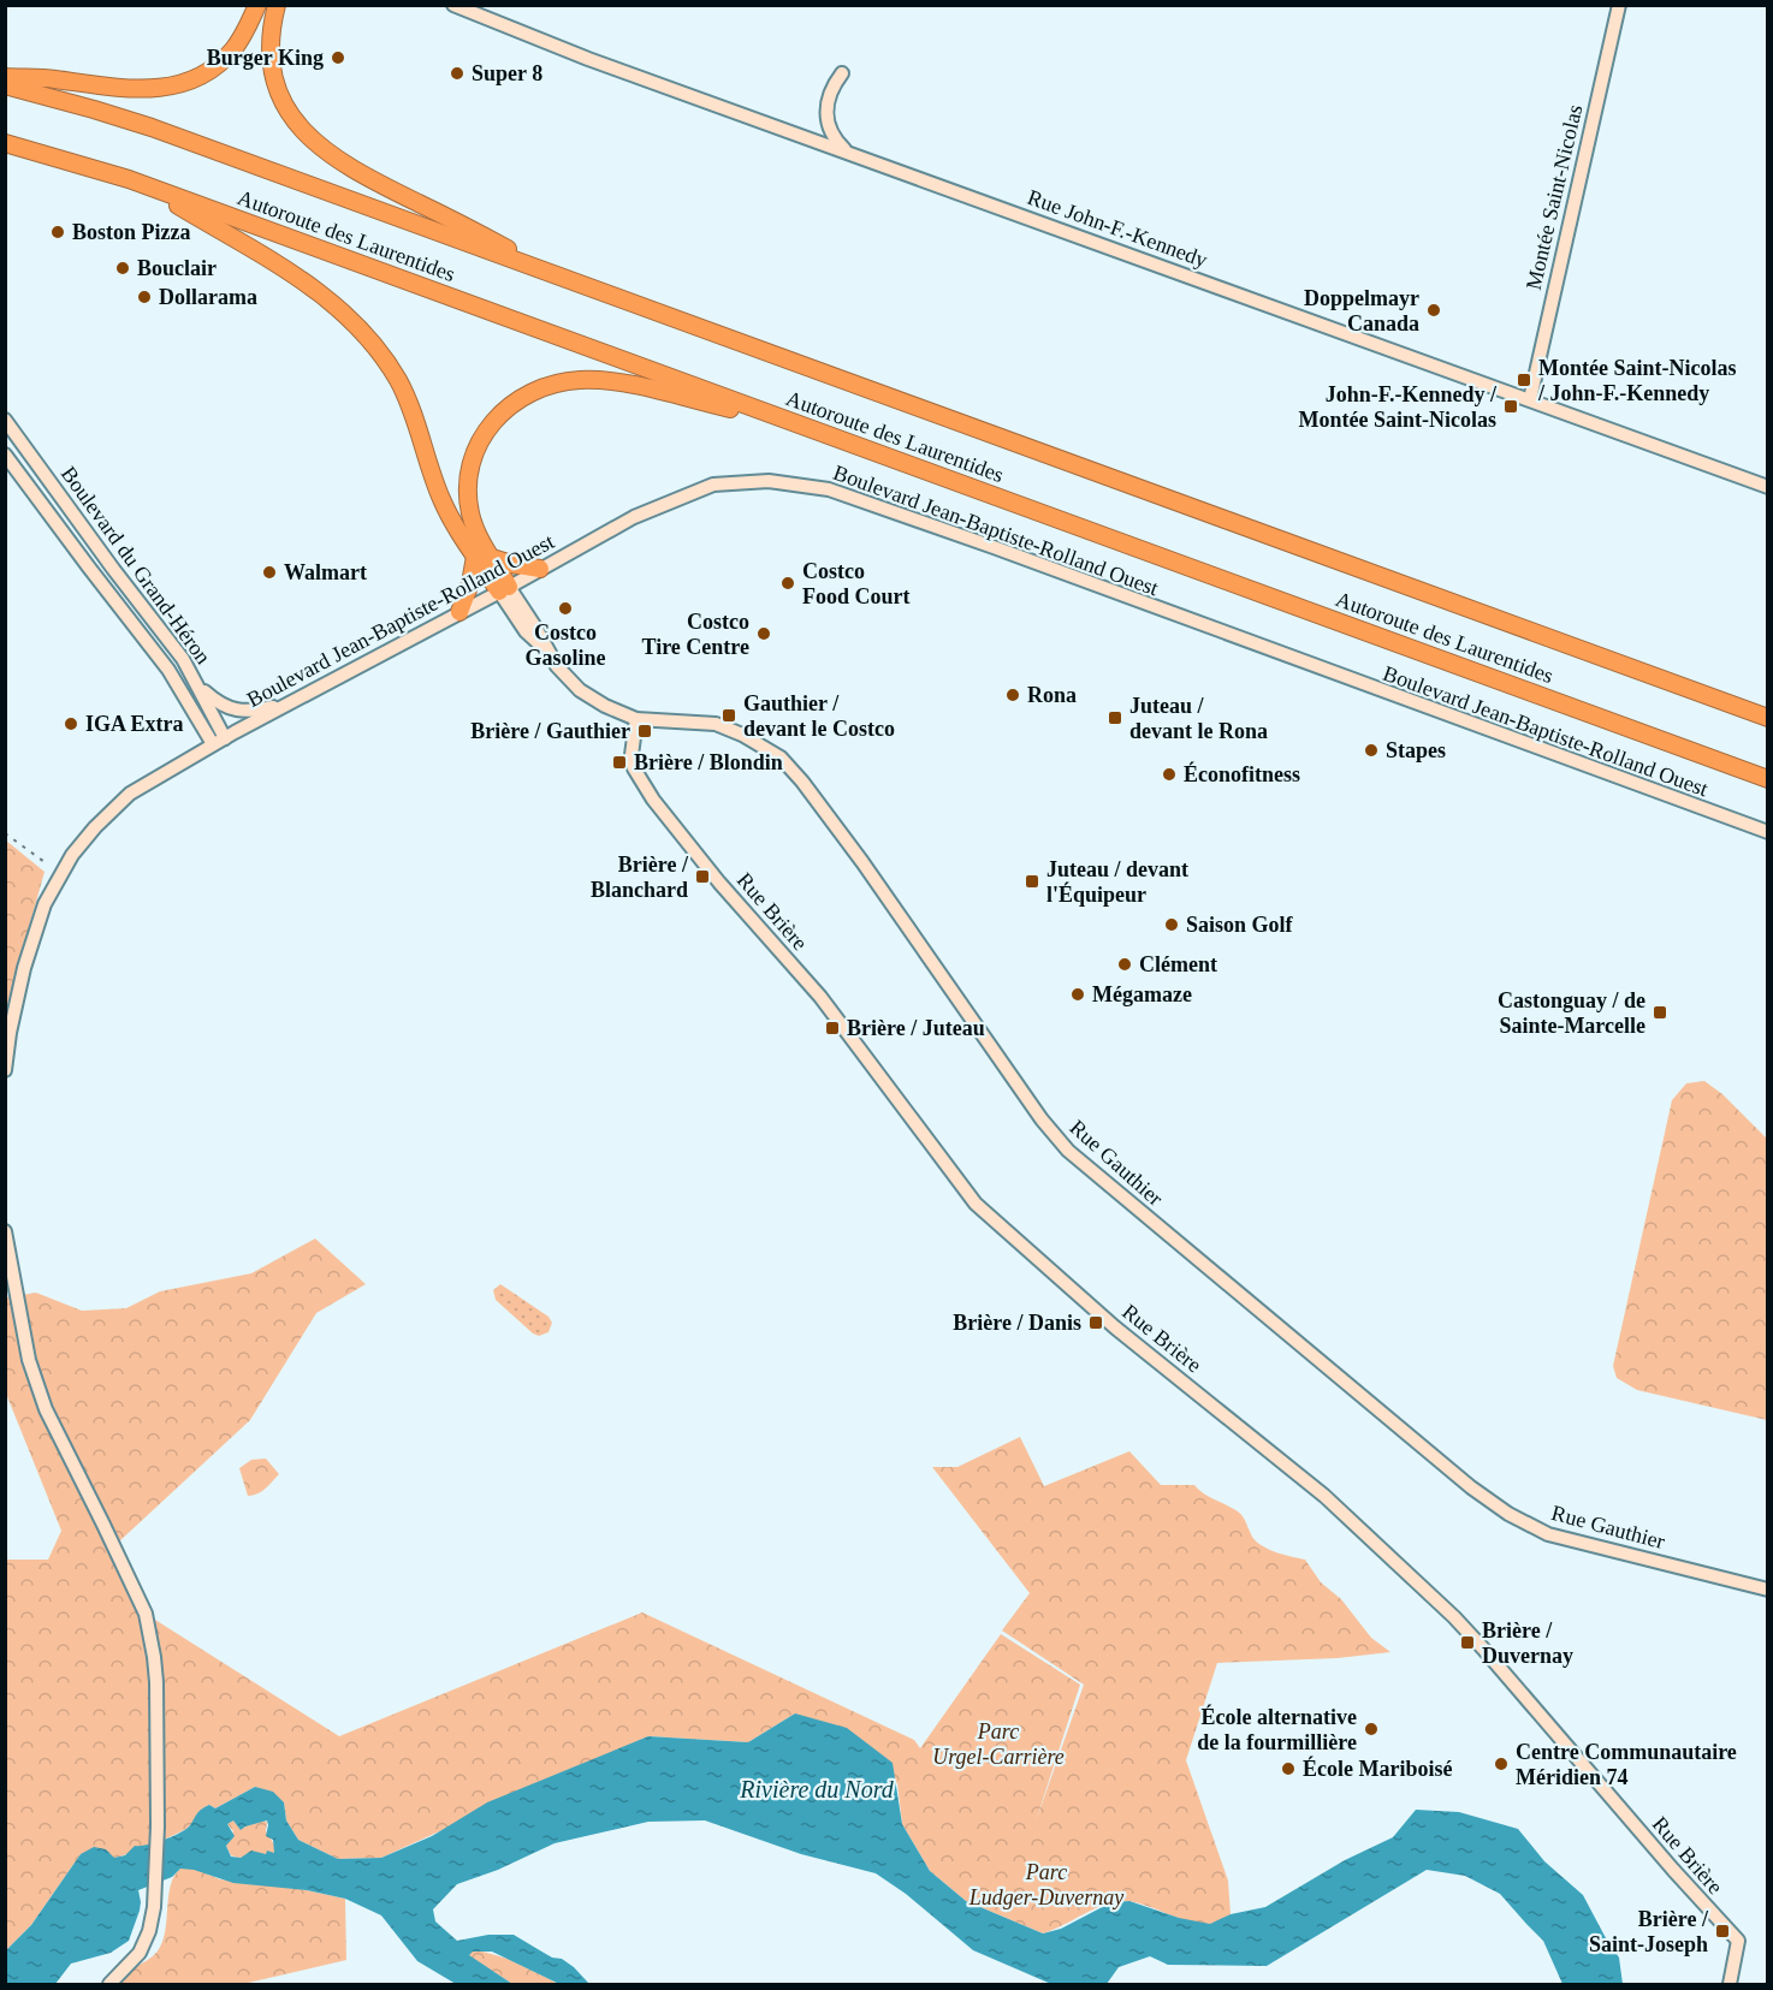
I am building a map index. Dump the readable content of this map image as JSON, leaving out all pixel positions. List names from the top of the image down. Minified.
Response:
{"streets":{"highway":["Autoroute des Laurentides"],"street":["Montée Saint-Nicolas","Rue John-F.-Kennedy","Boulevard Jean-Baptiste-Rolland Ouest","Boulevard du Grand-Héron","Rue Brière","Rue Gauthier"]},"crossings":[["Montée Saint-Nicolas","Rue John-F.-Kennedy"],["Boulevard Jean-Baptiste-Rolland Ouest","Boulevard du Grand-Héron"],["Boulevard Jean-Baptiste-Rolland Ouest","Rue Gauthier"],["Rue Brière","Rue Gauthier"]],"water":["Rivière du Nord"],"parks":["Parc Urgel-Carrière","Parc Ludger-Duvernay"],"places":{"other":["Burger King","Super 8","Boston Pizza","Bouclair","Dollarama","Doppelmayr Canada","Walmart","Costco Food Court","Costco Gasoline","Costco Tire Centre","Rona","IGA Extra","Stapes","Éconofitness","Saison Golf","Clément","Mégamaze","École alternative de la fourmillière","Centre Communautaire Méridien 74","École Mariboisé"],"transit":["Montée Saint-Nicolas / John-F.-Kennedy","John-F.-Kennedy / Montée Saint-Nicolas","Gauthier / devant le Costco","Juteau / devant le Rona","Brière / Gauthier","Brière / Blondin","Brière / Blanchard","Juteau / devant l'Équipeur","Castonguay / de Sainte-Marcelle","Brière / Juteau","Brière / Danis","Brière / Duvernay","Brière / Saint-Joseph"]}}
